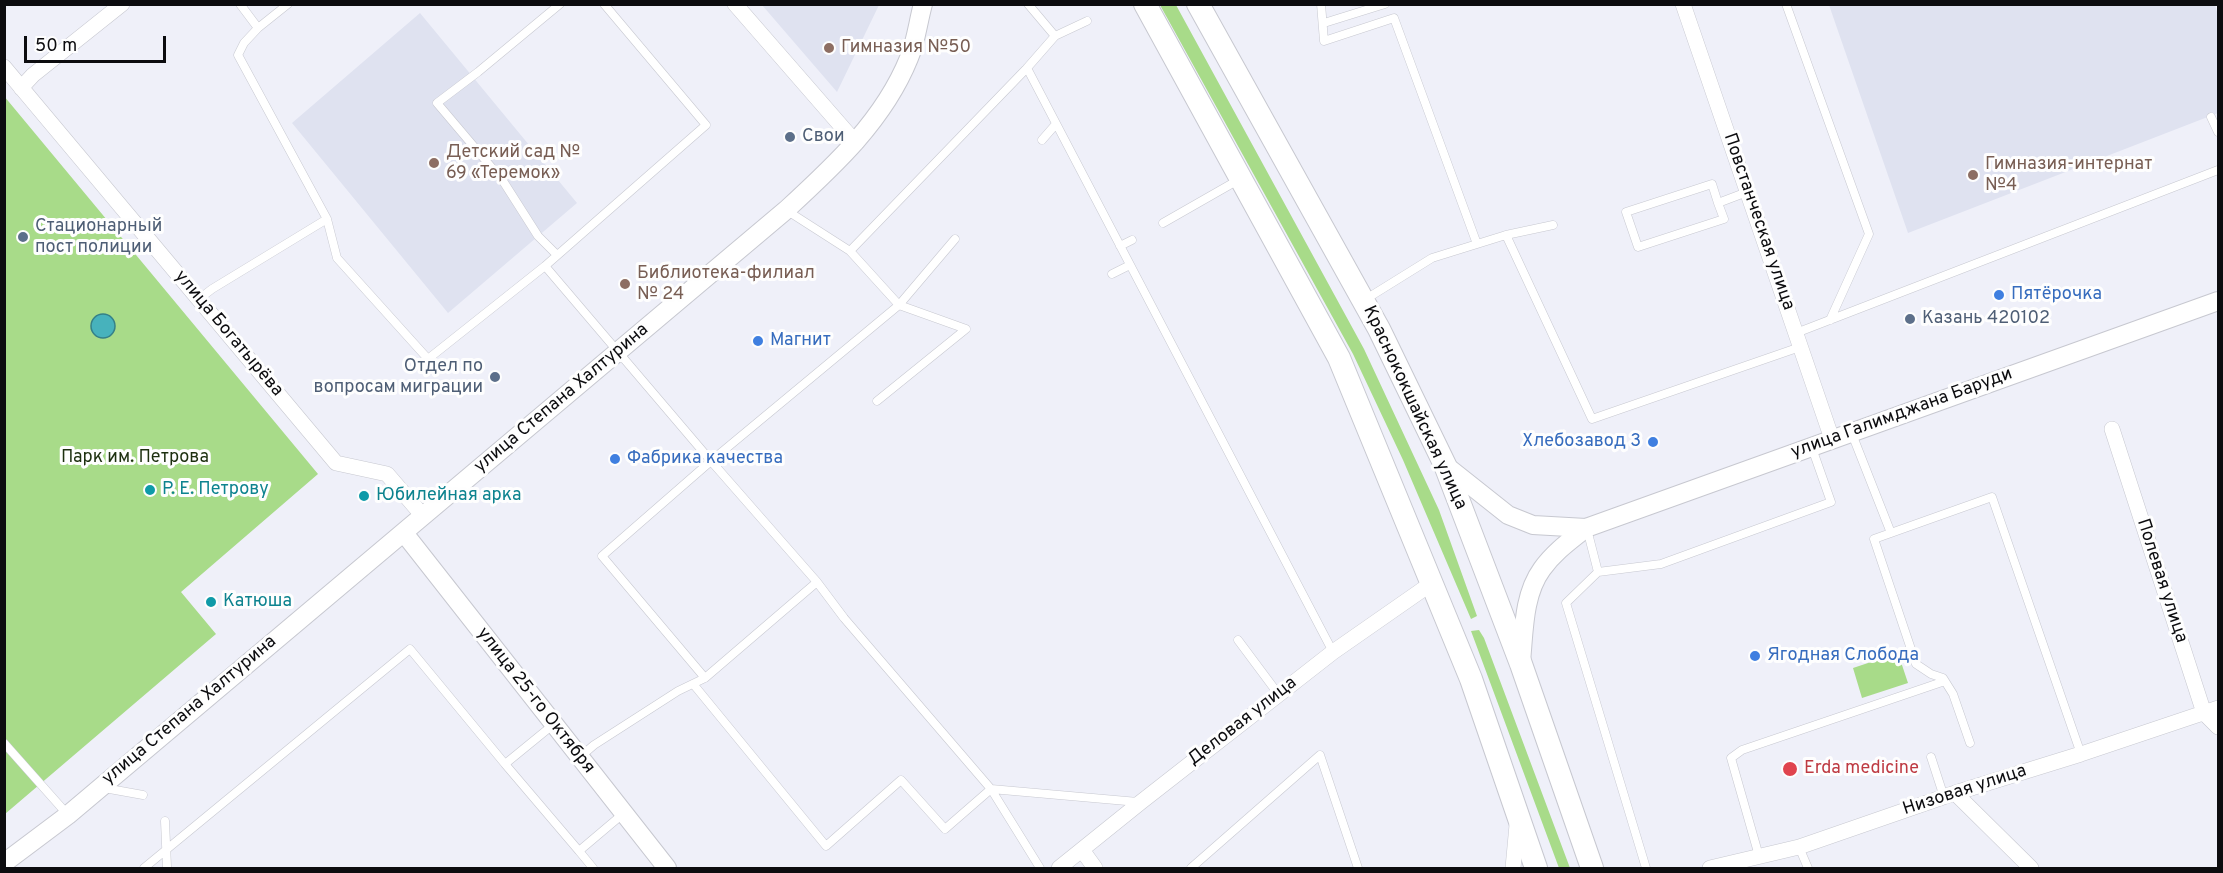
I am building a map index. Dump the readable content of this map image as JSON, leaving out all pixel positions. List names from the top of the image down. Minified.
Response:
{"streets":{"main road":["Краснококшайская улица"],"street":["Повстанческая улица","улица Богатырёва","улица Степана Халтурина","улица Галимджана Баруди","Полевая улица","улица 25-го Октября","Деловая улица","Низовая улица"]},"crossings":[["Повстанческая улица","улица Галимджана Баруди"],["улица Богатырёва","улица Степана Халтурина"],["улица Степана Халтурина","улица 25-го Октября"],["Краснококшайская улица","улица Галимджана Баруди"],["Полевая улица","Низовая улица"]],"parks":["Парк им. Петрова"],"places":["Гимназия №50","Свои","Детский сад № 69 «Теремок»","Гимназия-интернат №4","Стационарный пост полиции","Библиотека-филиал № 24","Пятёрочка","Казань 420102","Магнит","Отдел по вопросам миграции","Хлебозавод 3","Фабрика качества","Р. Е. Петрову","Юбилейная арка","Катюша","Ягодная Слобода","Erda medicine"],"scale_bar":"50 m"}
